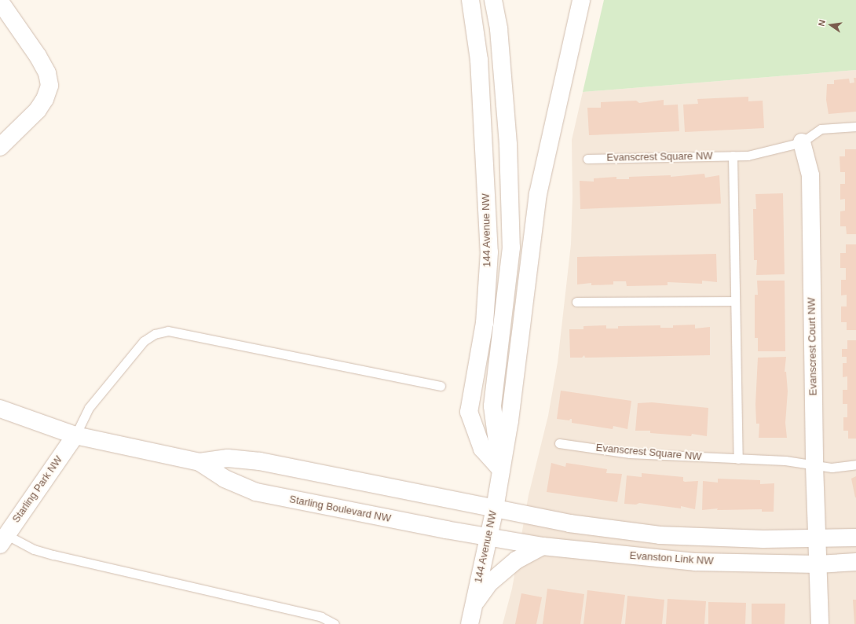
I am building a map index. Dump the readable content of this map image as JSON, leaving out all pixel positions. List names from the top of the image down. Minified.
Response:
{"streets":{"street":["144 Avenue NW","Evanscrest Court NW","Starling Park NW","Starling Boulevard NW","Evanston Link NW"],"lane":["Evanscrest Square NW"]},"crossings":[["Evanscrest Square NW","Evanscrest Court NW"],["144 Avenue NW","Starling Boulevard NW"],["144 Avenue NW","Evanston Link NW"],["Evanscrest Court NW","Evanston Link NW"],["Starling Park NW","Starling Boulevard NW"],["Starling Boulevard NW","Evanston Link NW"]],"north":"left"}
